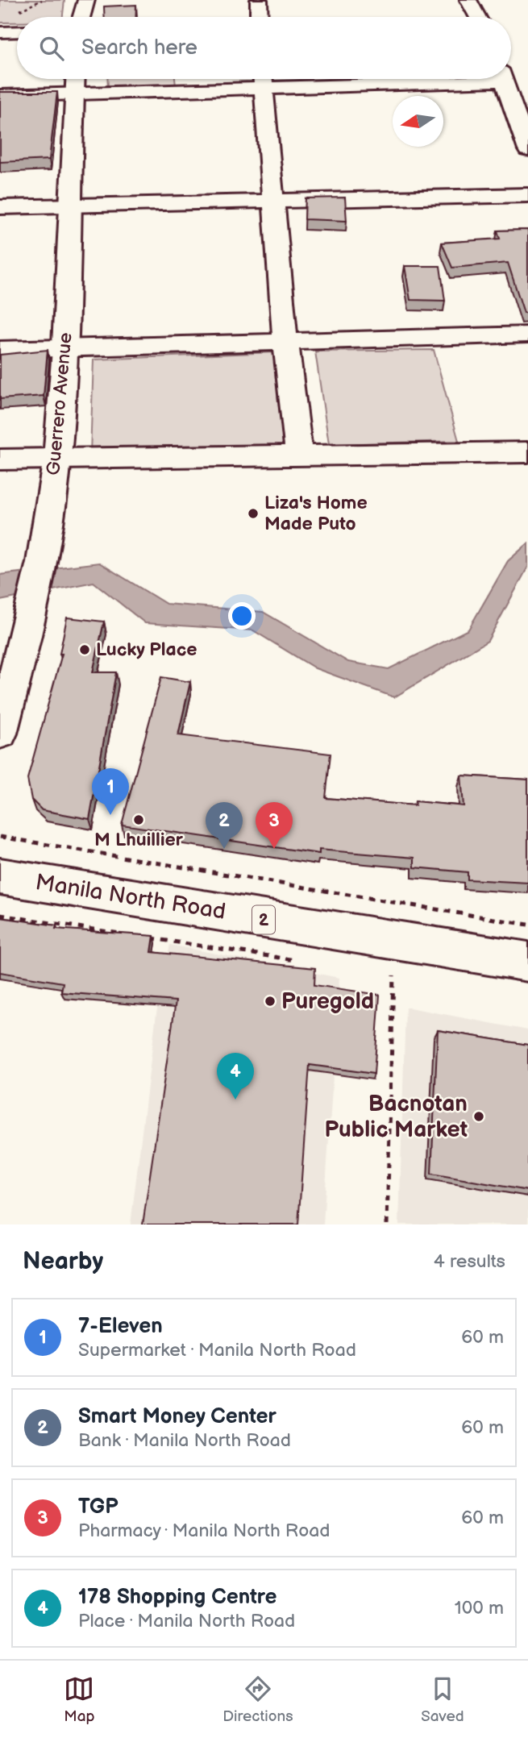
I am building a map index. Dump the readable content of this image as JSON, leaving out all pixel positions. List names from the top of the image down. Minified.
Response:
{"streets":{"main road":["Guerrero Avenue","Manila North Road","2"]},"places":["Liza's Home Made Puto","Lucky Place","M Lhuillier","Puregold","Bacnotan Public Market"],"north":"left","page":{"search":"Search here","pins":["1","2","3","4"],"heading":["Nearby","4 results"],"list":[{"mark":"1","name":"7-Eleven","note":"Supermarket · Manila North Road","value":"60 m"},{"mark":"2","name":"Smart Money Center","note":"Bank · Manila North Road","value":"60 m"},{"mark":"3","name":"TGP","note":"Pharmacy · Manila North Road","value":"60 m"},{"mark":"4","name":"178 Shopping Centre","note":"Place · Manila North Road","value":"100 m"}],"nav":["Map","Directions","Saved"]}}
